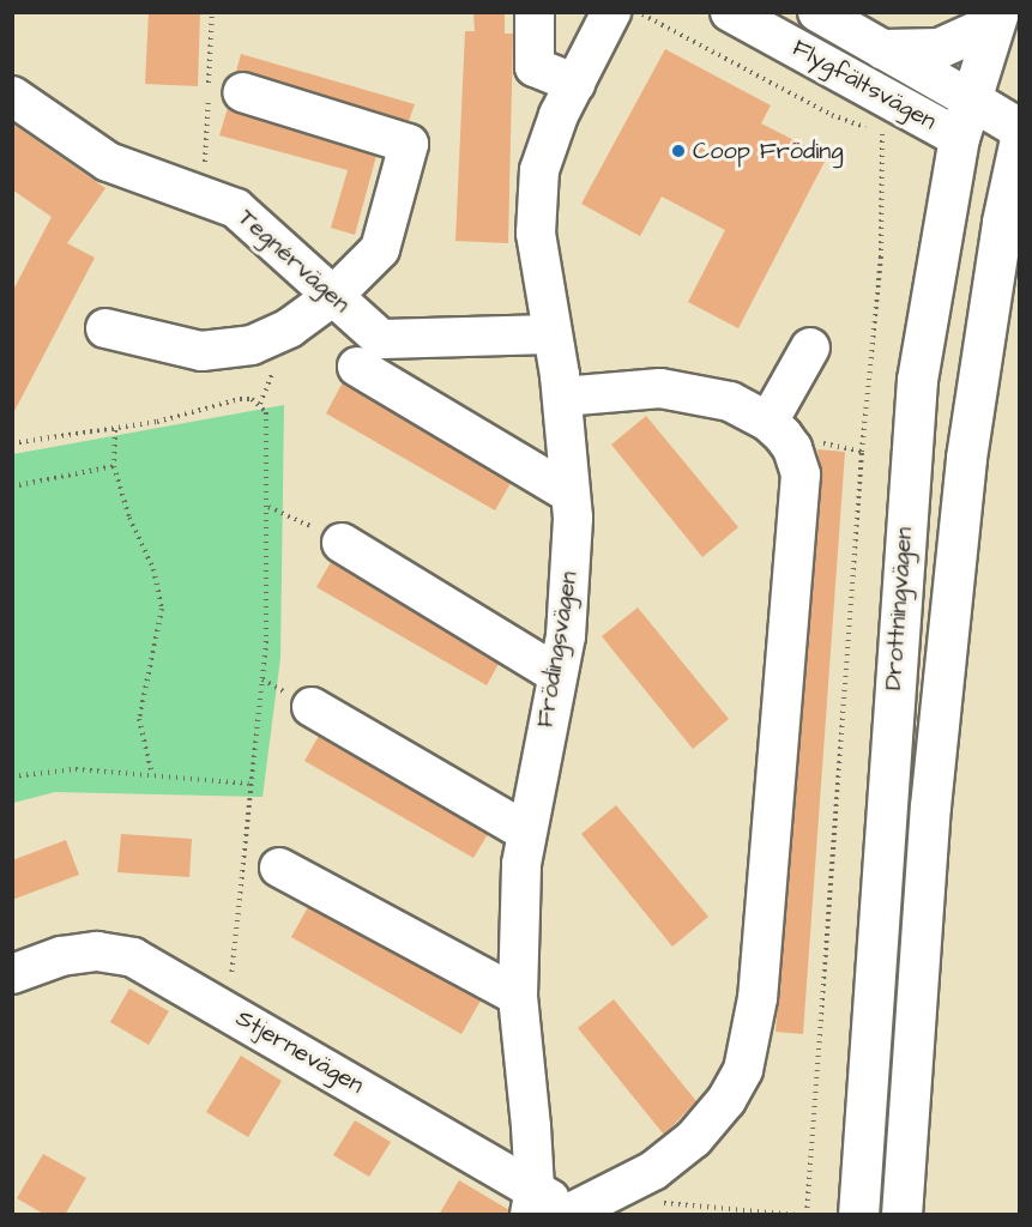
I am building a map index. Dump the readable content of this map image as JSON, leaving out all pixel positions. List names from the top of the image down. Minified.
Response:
{"streets":{"main road":["Drottningvägen"],"street":["Flygfältsvägen","Tegnérvägen","Frödingsvägen","Stjernevägen"]},"crossings":[["Flygfältsvägen","Drottningvägen"],["Tegnérvägen","Frödingsvägen"],["Frödingsvägen","Stjernevägen"]],"places":["Coop Fröding"]}
